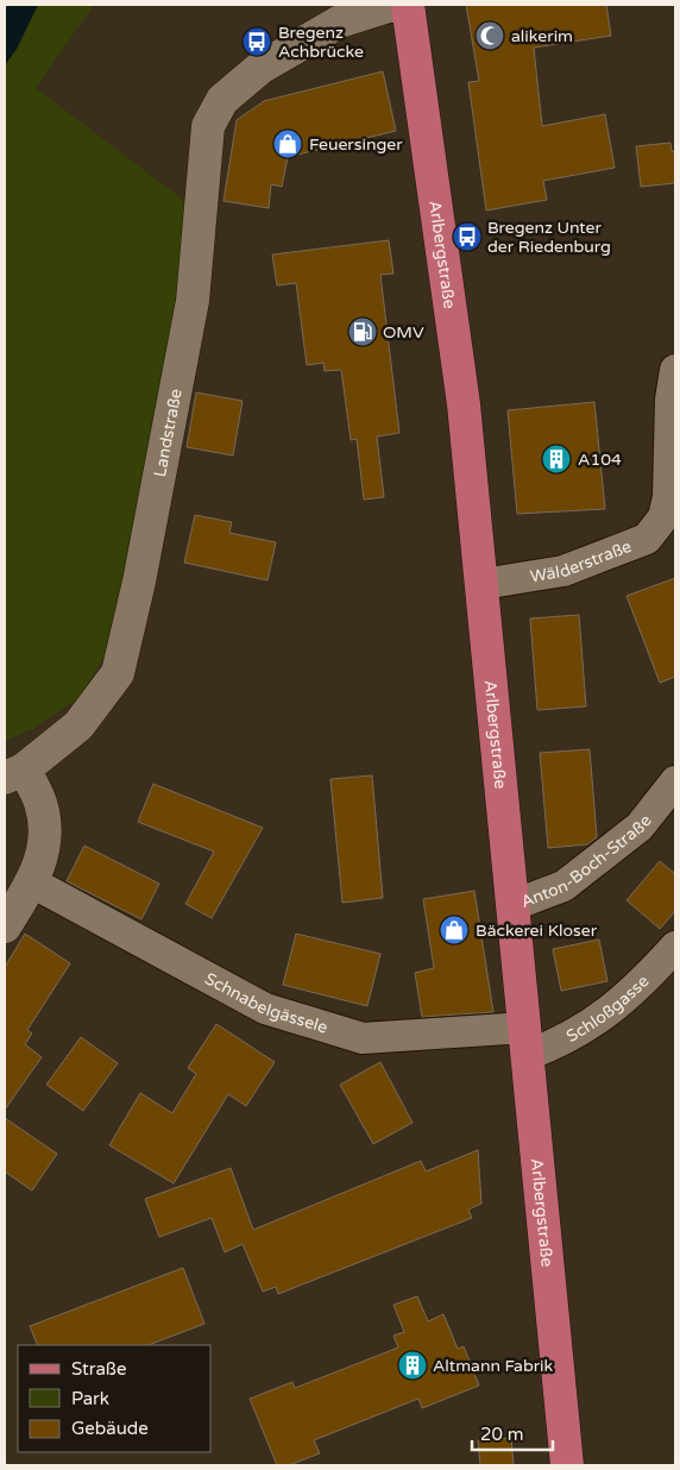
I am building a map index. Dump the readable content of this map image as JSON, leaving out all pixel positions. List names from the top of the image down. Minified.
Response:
{"streets":{"main road":["Arlbergstraße"],"street":["Landstraße","Wälderstraße","Anton-Boch-Straße","Schnabelgässele","Schloßgasse"]},"crossings":[["Arlbergstraße","Landstraße"],["Arlbergstraße","Wälderstraße"],["Arlbergstraße","Anton-Boch-Straße"],["Arlbergstraße","Schnabelgässele"],["Arlbergstraße","Schloßgasse"],["Landstraße","Schnabelgässele"],["Schnabelgässele","Schloßgasse"]],"places":{"mosque":["alikerim"],"bus stop":["Bregenz Achbrücke","Bregenz Unter der Riedenburg"],"shop":["Feuersinger","Bäckerei Kloser"],"fuel station":["OMV"],"building":["A104","Altmann Fabrik"]},"legend":["Straße","Park","Gebäude"],"scale_bar":"20 m"}
